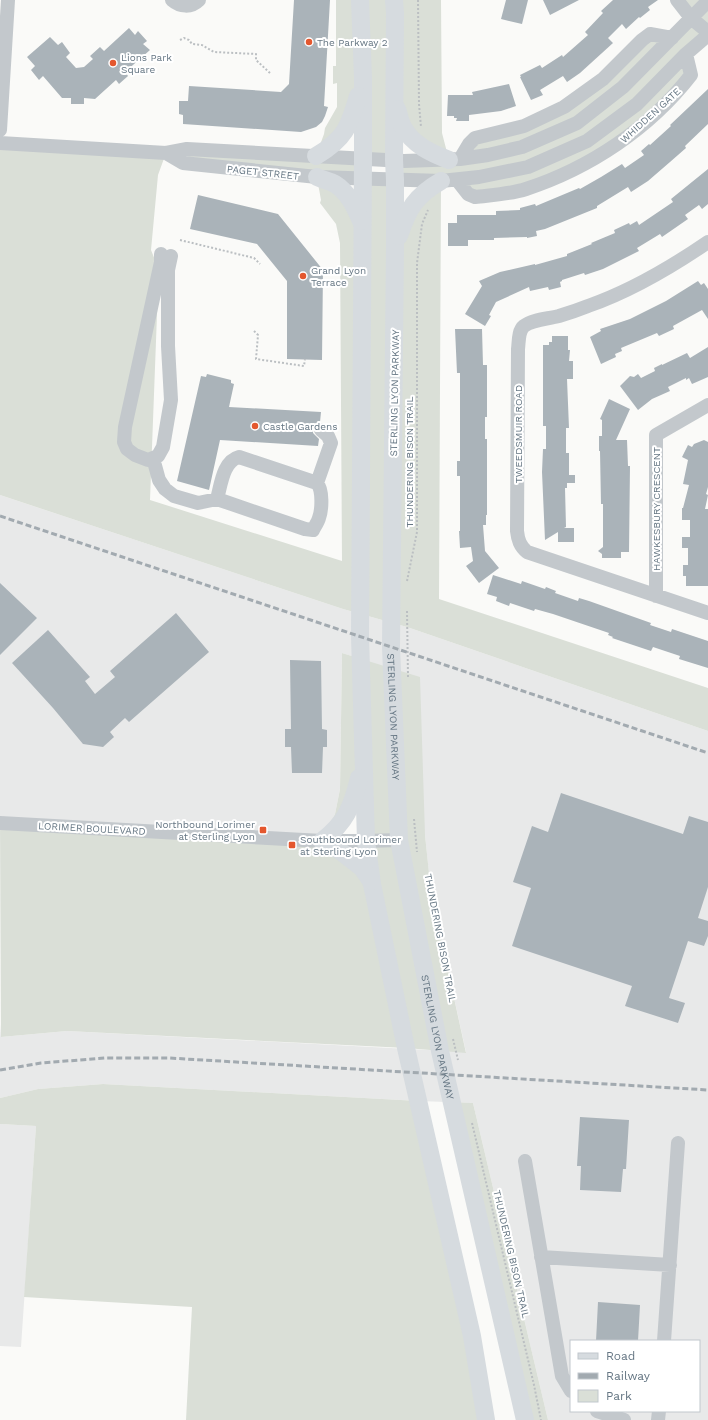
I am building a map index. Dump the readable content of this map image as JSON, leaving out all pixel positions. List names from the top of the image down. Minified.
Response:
{"streets":{"main road":["STERLING LYON PARKWAY"],"street":["WHIDDEN GATE","PAGET STREET","TWEEDSMUIR ROAD","HAWKESBURY CRESCENT","LORIMER BOULEVARD"],"path":["THUNDERING BISON TRAIL"]},"crossings":[["WHIDDEN GATE","PAGET STREET"],["WHIDDEN GATE","STERLING LYON PARKWAY"],["STERLING LYON PARKWAY","LORIMER BOULEVARD"],["TWEEDSMUIR ROAD","HAWKESBURY CRESCENT"]],"places":{"other":["The Parkway 2","Lions Park Square","Grand Lyon Terrace","Castle Gardens"],"transit":["Northbound Lorimer at Sterling Lyon","Southbound Lorimer at Sterling Lyon"]},"legend":["Road","Railway","Park"]}
